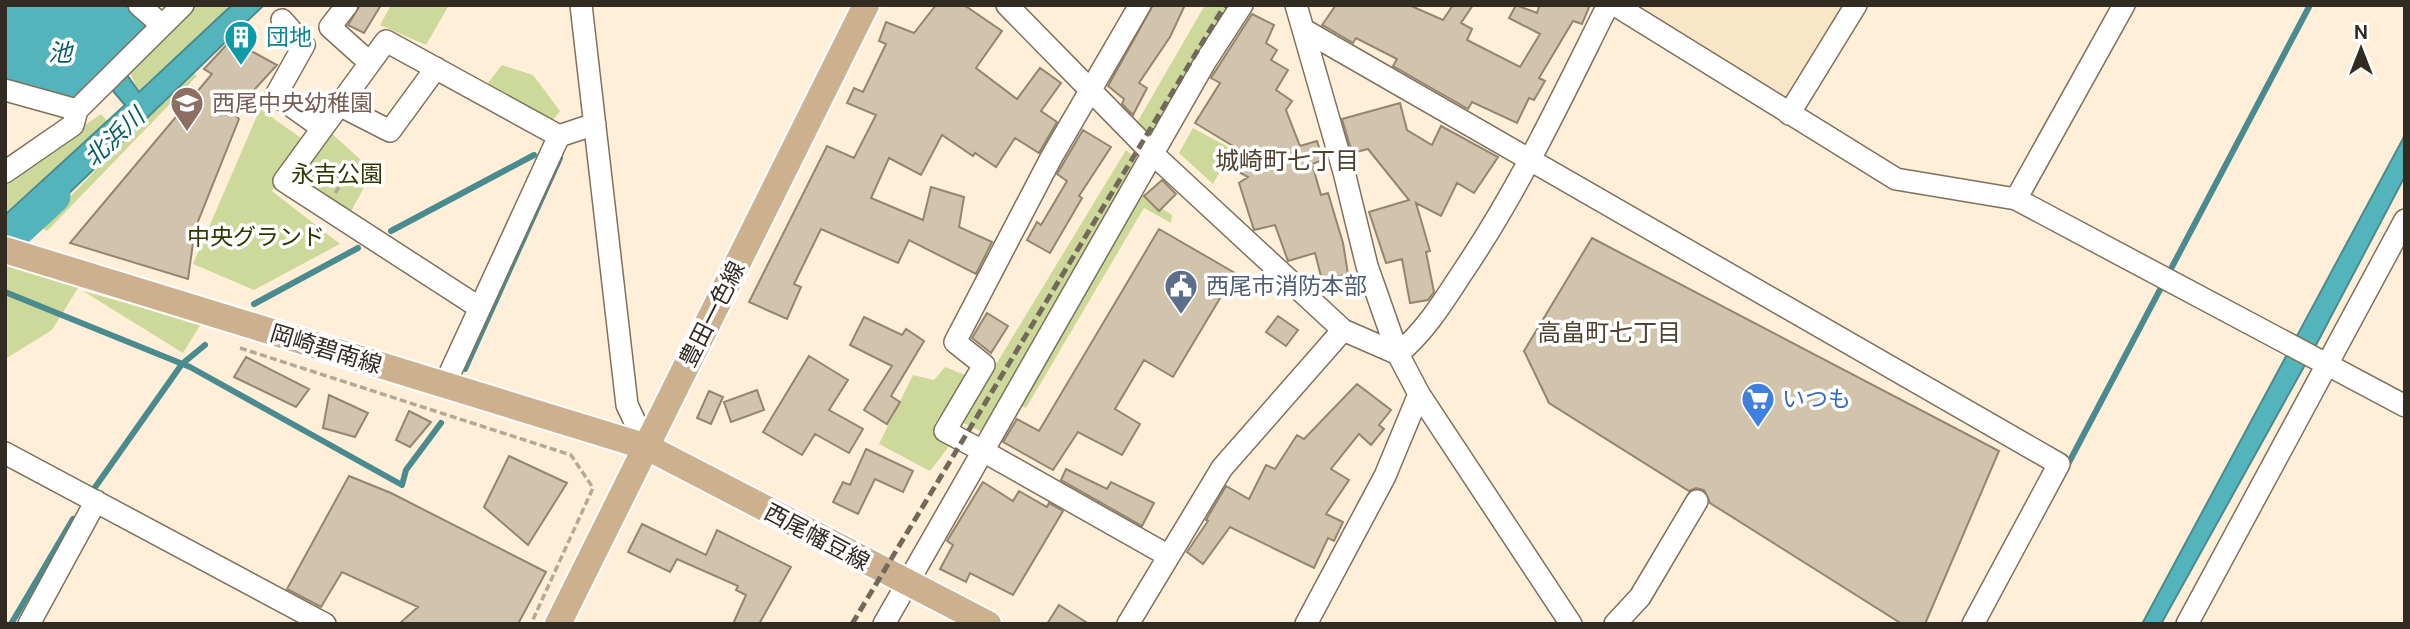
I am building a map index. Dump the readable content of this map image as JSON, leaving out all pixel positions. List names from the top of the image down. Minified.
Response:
{"streets":{"main road":["豊田一色線","岡崎碧南線","西尾幡豆線"]},"crossings":[["豊田一色線","岡崎碧南線"],["豊田一色線","西尾幡豆線"],["岡崎碧南線","西尾幡豆線"]],"districts":["城崎町七丁目","高畠町七丁目"],"water":["池","北浜川"],"parks":["永吉公園","中央グランド"],"places":{"building":["団地"],"school or university":["西尾中央幼稚園"],"public building":["西尾市消防本部"],"supermarket":["いつも"]},"north":"top"}
